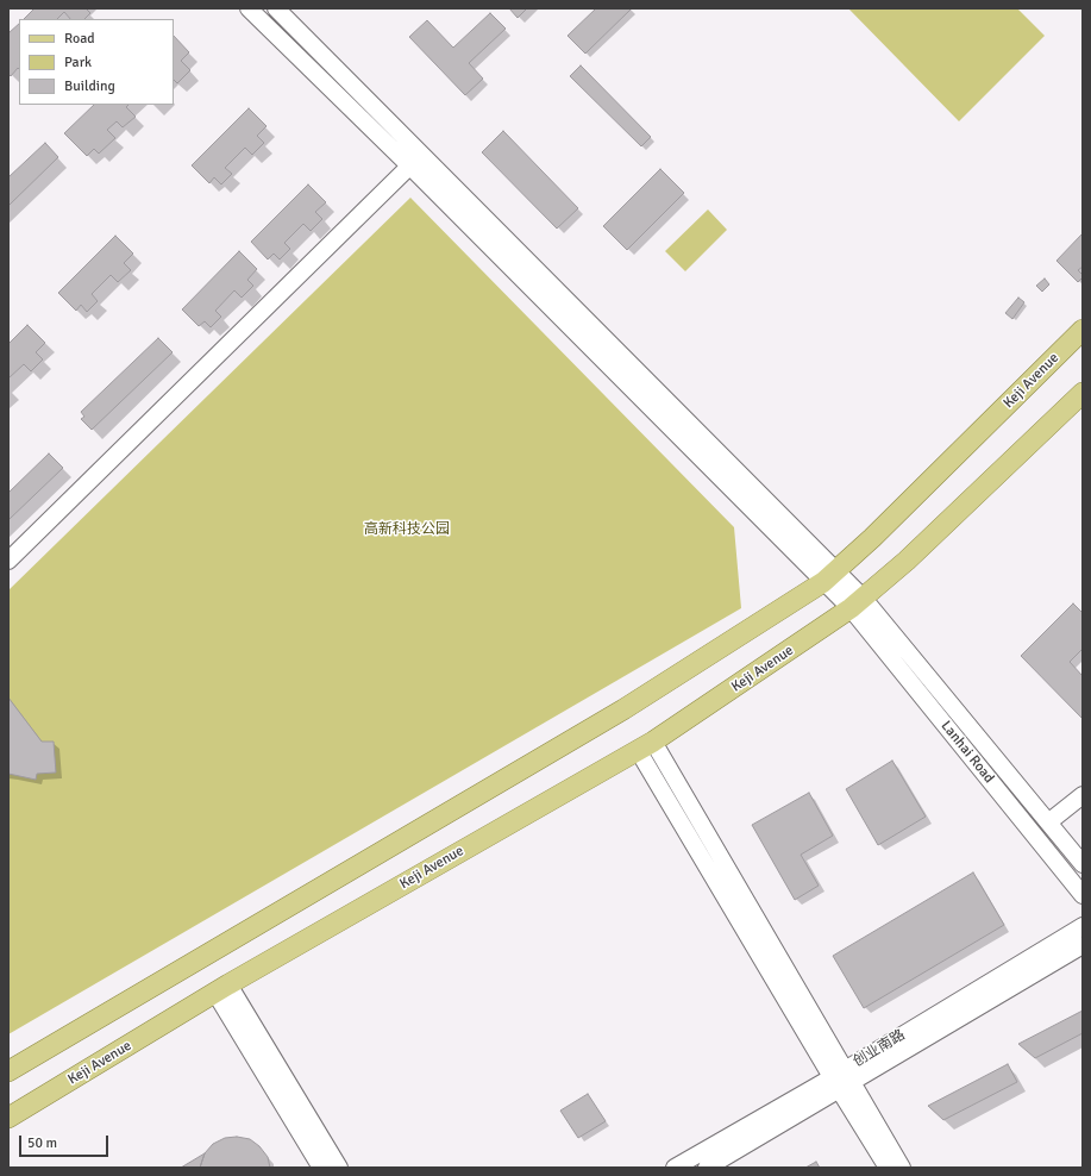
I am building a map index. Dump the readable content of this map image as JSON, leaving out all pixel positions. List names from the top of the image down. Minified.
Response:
{"streets":{"main road":["Keji Avenue"],"street":["Lanhai Road","创业南路"]},"crossings":[["Keji Avenue","Lanhai Road"]],"parks":["高新科技公园"],"legend":["Road","Park","Building"],"scale_bar":"50 m"}
